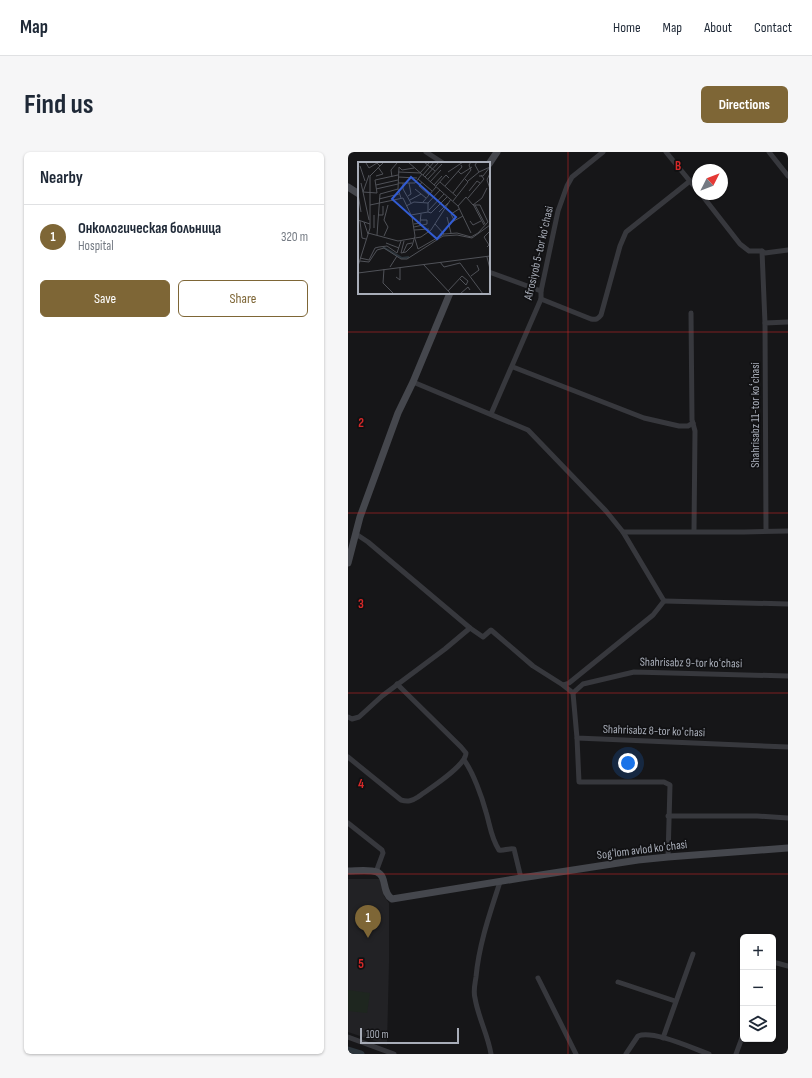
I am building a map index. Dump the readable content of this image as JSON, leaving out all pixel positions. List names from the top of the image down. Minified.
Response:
{"streets":{"street":["Afrosiyob 5-tor koʻchasi","Shahrisabz 11-tor koʻchasi","Shahrisabz 9-tor koʻchasi","Shahrisabz 8-tor koʻchasi","Sogʻlom avlod koʻchasi"]},"scale_bar":"100 m","north":"top right","page":{"header":"Map","nav":["Home","Map","About","Contact"],"buttons":["Directions",["Save","Share"]],"title":"Find us","heading":"Nearby","list":[{"mark":"1","name":"Онкологическая больница","note":"Hospital","value":"320 m"}],"pins":"1","map_buttons":["+","−"],"scale":"100 m"},"grid":{"columns":["B"],"rows":["2","3","4","5"]}}
